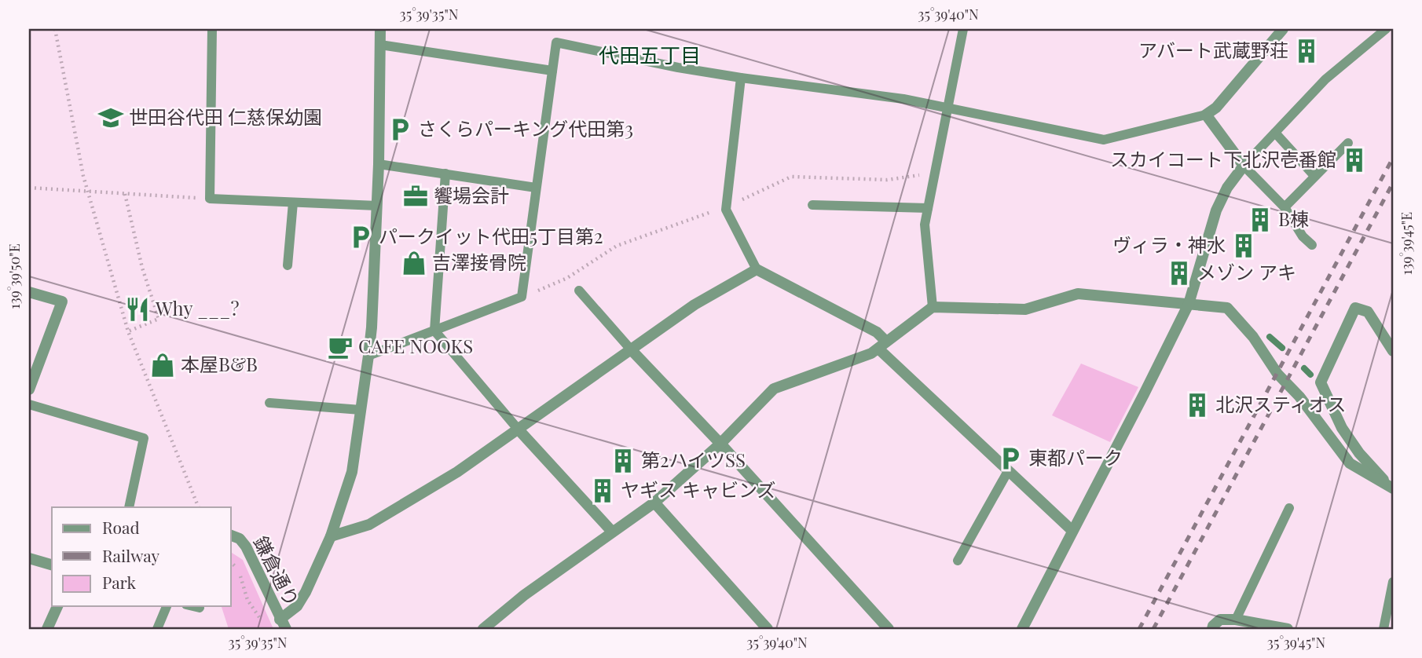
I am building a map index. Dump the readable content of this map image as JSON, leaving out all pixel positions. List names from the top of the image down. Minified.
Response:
{"streets":{"street":["鎌倉通り"]},"districts":["代田五丁目"],"places":{"building":["アバート武蔵野荘","スカイコート下北沢壱番館","B棟","ヴィラ・神水","メゾン アキ","北沢スティオス","第2ハイツSS","ヤギス キャビンズ"],"school or university":["世田谷代田 仁慈保幼園"],"parking":["さくらパーキング代田第3","パークイット代田5丁目第2","東都パーク"],"office":["饗場会計"],"shop":["吉澤接骨院","本屋B&B"],"restaurant":["Why ___?"],"cafe":["CAFE NOOKS"]},"legend":["Road","Railway","Park"],"coordinates":["35°39'35\"N","35°39'40\"N","139°39'45\"E","139°39'50\"E","35°39'45\"N"]}
